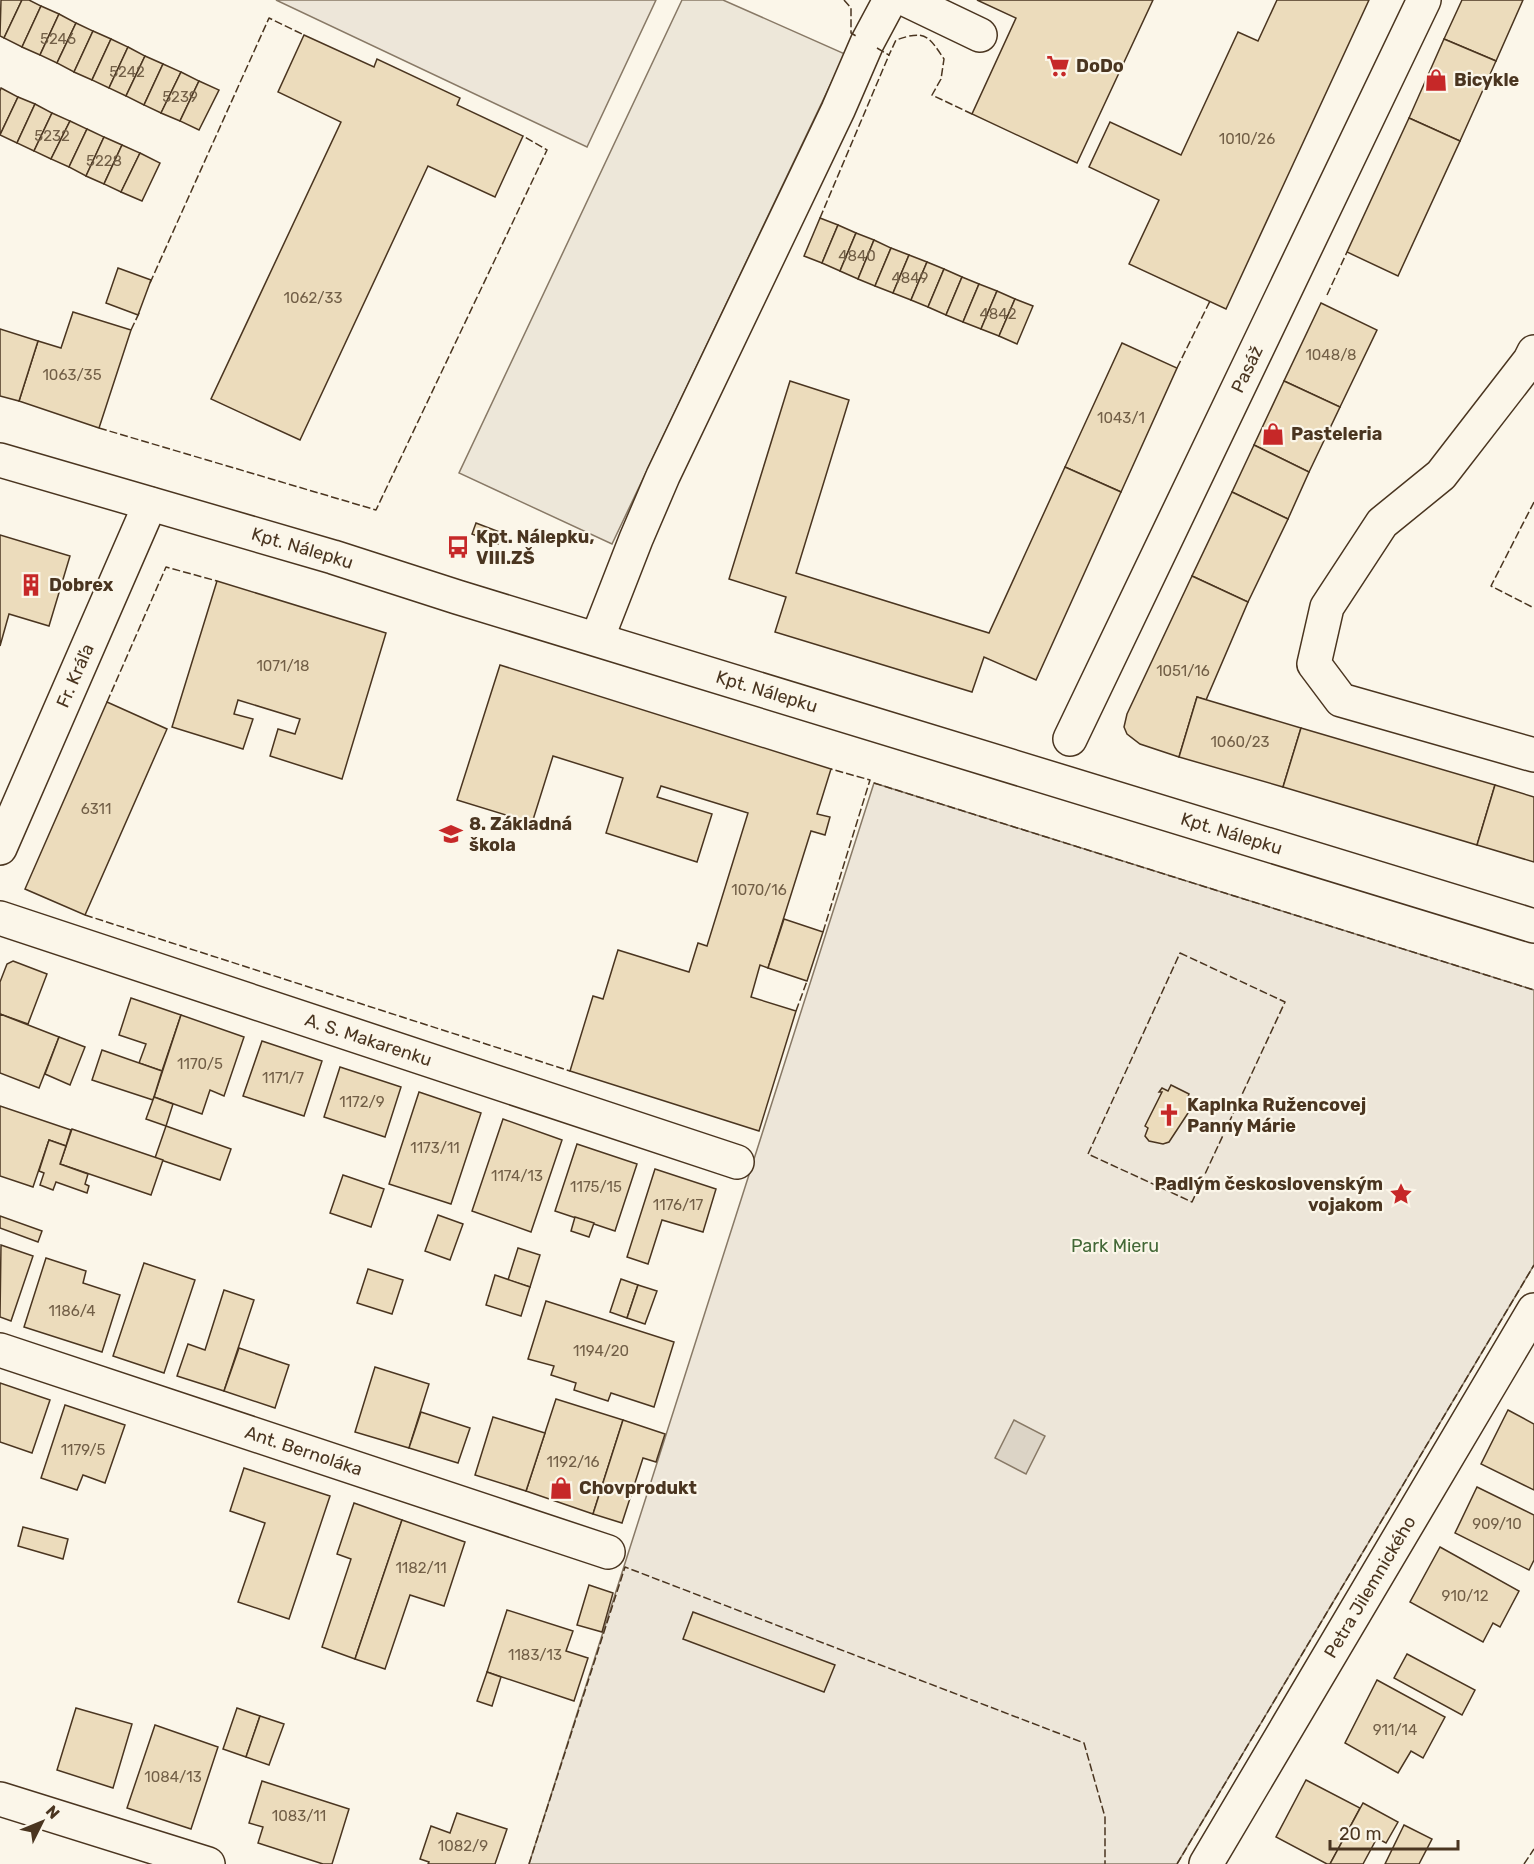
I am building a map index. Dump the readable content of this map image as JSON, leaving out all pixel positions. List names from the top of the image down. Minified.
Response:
{"streets":{"street":["Pasáž","Kpt. Nálepku","Fr. Kráľa","A. S. Makarenku","Ant. Bernoláka","Petra Jilemnického"]},"crossings":[["Kpt. Nálepku","Fr. Kráľa"]],"parks":["Park Mieru"],"places":{"supermarket":["DoDo"],"shop":["Bicykle","Pasteleria","Chovprodukt"],"bus stop":["Kpt. Nálepku, VIII.ZŠ"],"building":["Dobrex"],"school or university":["8. Základná škola"],"church":["Kaplnka Ružencovej Panny Márie"],"place":["Padlým československým vojakom"]},"house_numbers":["5246","5242","5239","5232","1010/26","5228","4840","4849","1062/33","4842","1048/8","1063/35","1043/1","1071/18","1051/16","1060/23","6311","1070/16","1170/5","1171/7","1172/9","1173/11","1174/13","1175/15","1176/17","1186/4","1194/20","1179/5","1192/16","909/10","1182/11","910/12","1183/13","911/14","1084/13","1083/11","1082/9"],"scale_bar":"20 m","north":"top right"}
